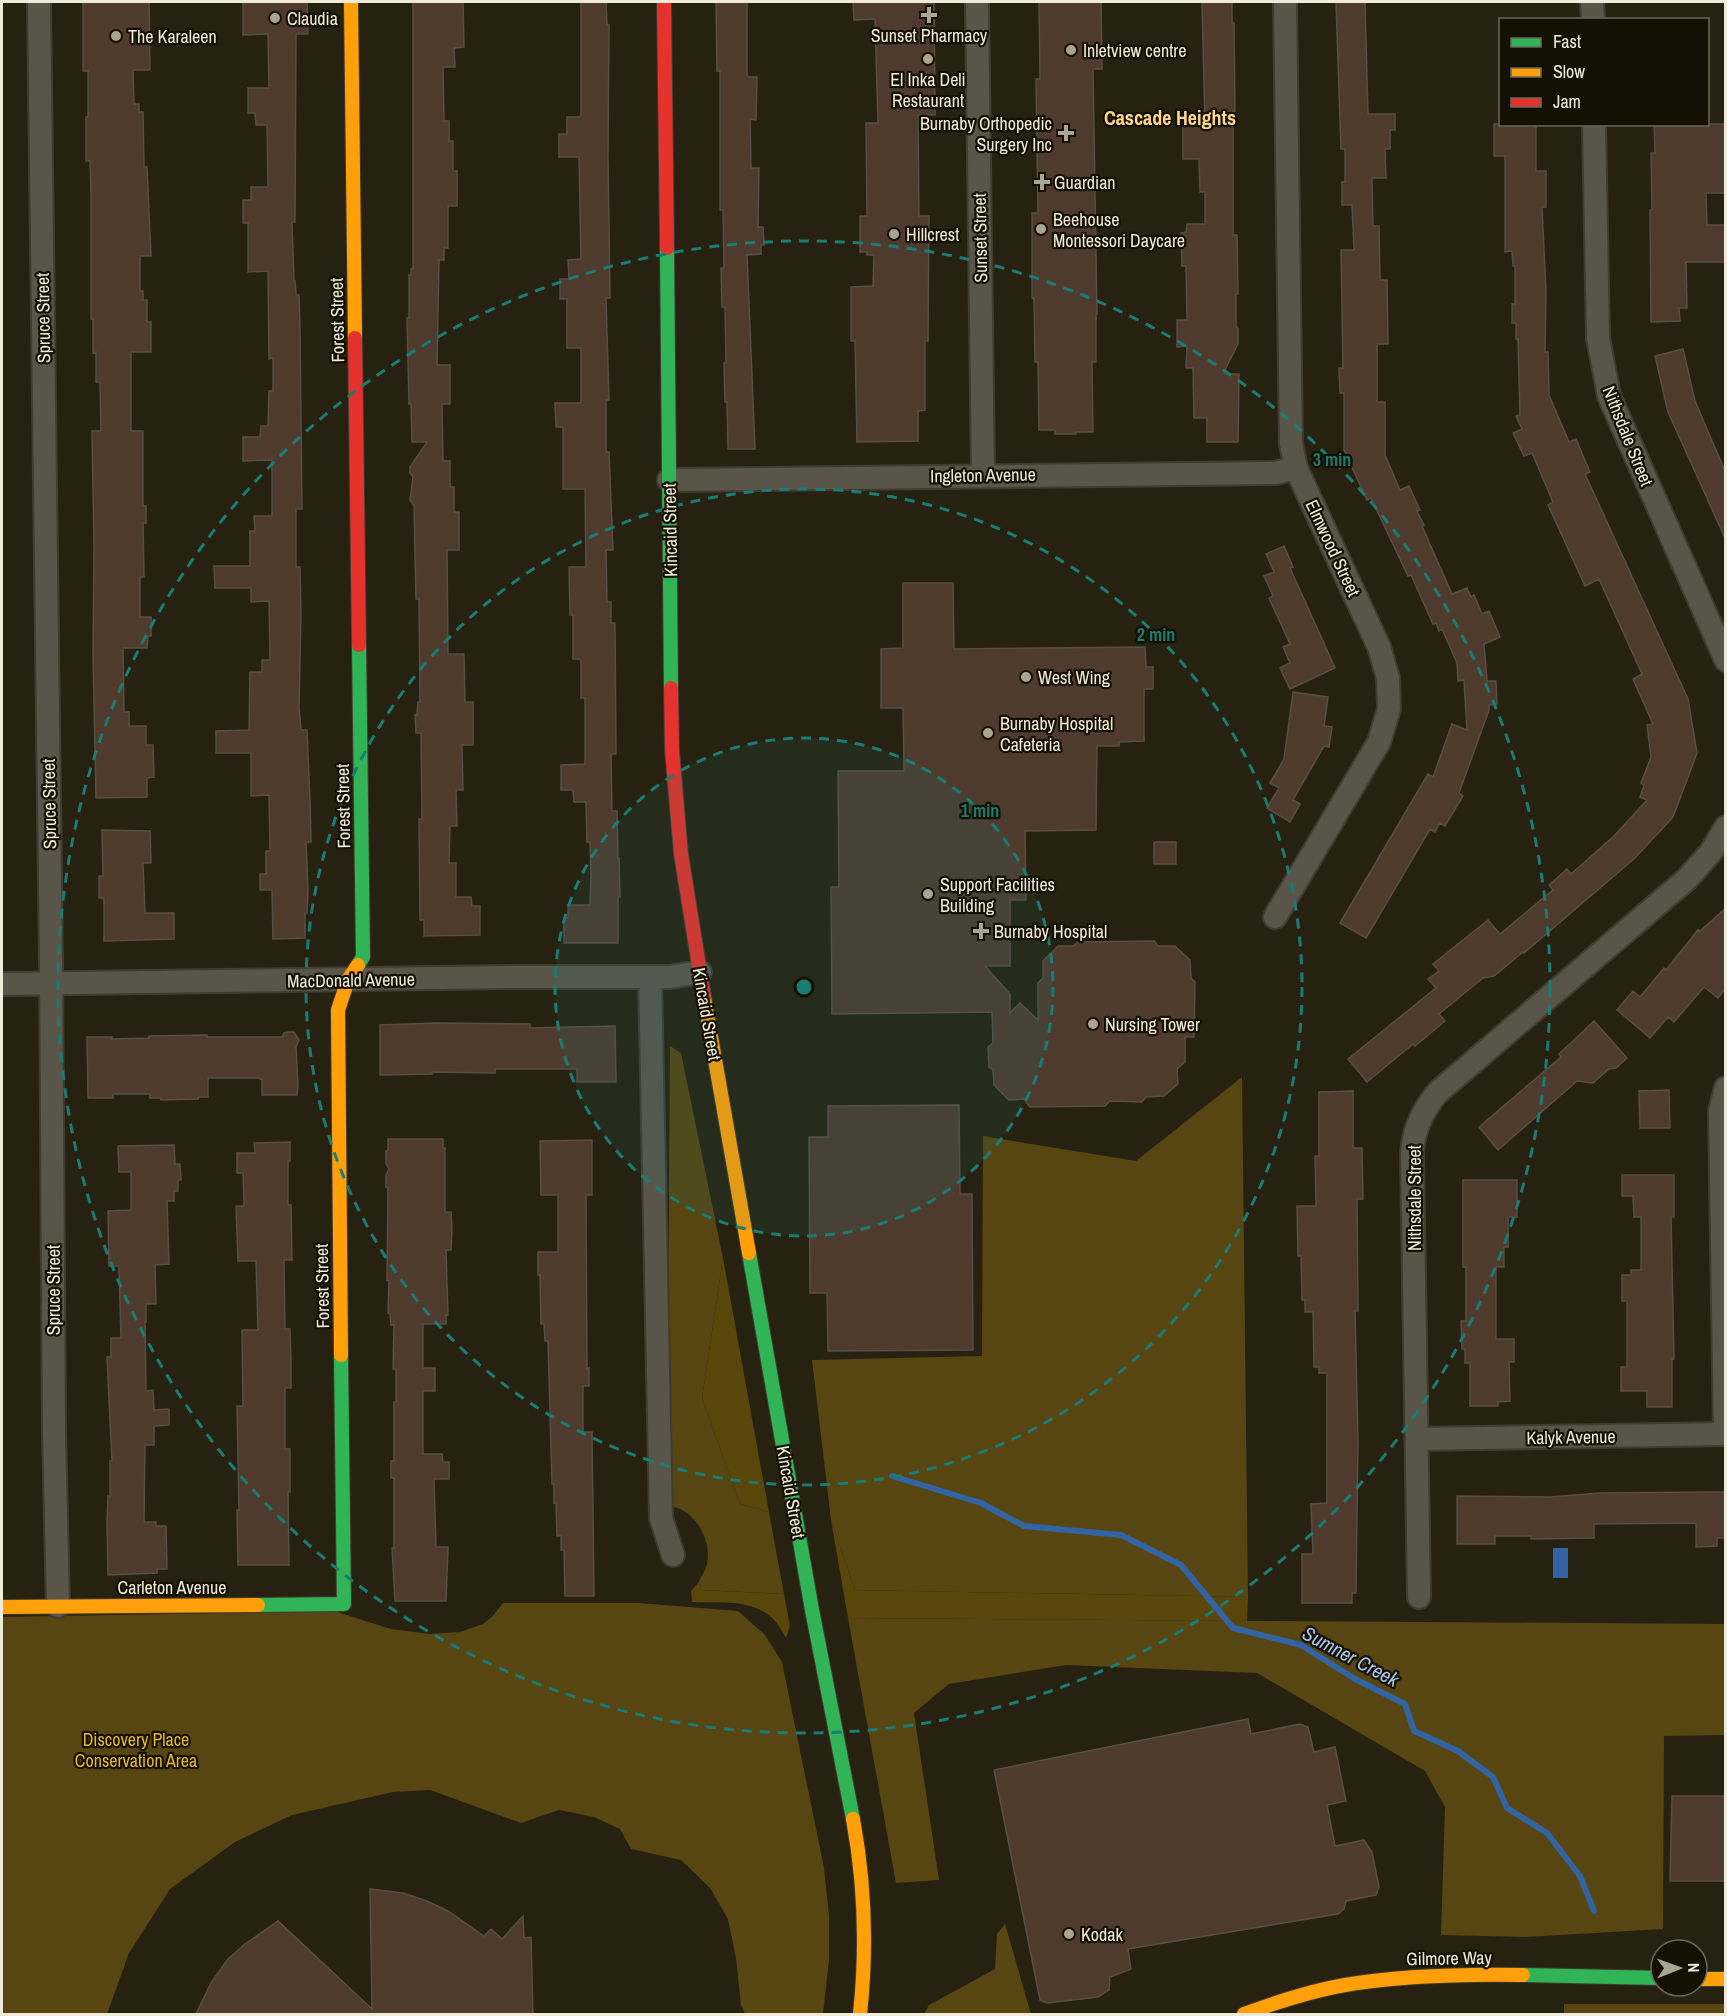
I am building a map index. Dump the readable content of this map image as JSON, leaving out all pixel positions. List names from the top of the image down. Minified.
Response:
{"streets":{"street":["Sunset Street","Spruce Street","Forest Street","Nithsdale Street","Ingleton Avenue","Kincaid Street","Elmwood Street","MacDonald Avenue","Kalyk Avenue","Carleton Avenue","Gilmore Way"]},"crossings":[["Sunset Street","Ingleton Avenue"],["Spruce Street","MacDonald Avenue"],["Spruce Street","Carleton Avenue"],["Forest Street","MacDonald Avenue"],["Forest Street","Carleton Avenue"],["Nithsdale Street","Kalyk Avenue"],["Ingleton Avenue","Kincaid Street"],["Ingleton Avenue","Elmwood Street"],["Kincaid Street","MacDonald Avenue"]],"districts":["Cascade Heights"],"water":["Sumner Creek"],"parks":["Discovery Place Conservation Area"],"places":{"health":["Sunset Pharmacy","Burnaby Orthopedic Surgery Inc","Guardian","Burnaby Hospital"],"other":["Claudia","The Karaleen","Inletview centre","El Inka Deli Restaurant","Beehouse Montessori Daycare","Hillcrest","West Wing","Burnaby Hospital Cafeteria","Support Facilities Building","Nursing Tower","Kodak"]},"legend":["Fast","Slow","Jam"],"north":"right","rings":["3 min","2 min","1 min"]}
